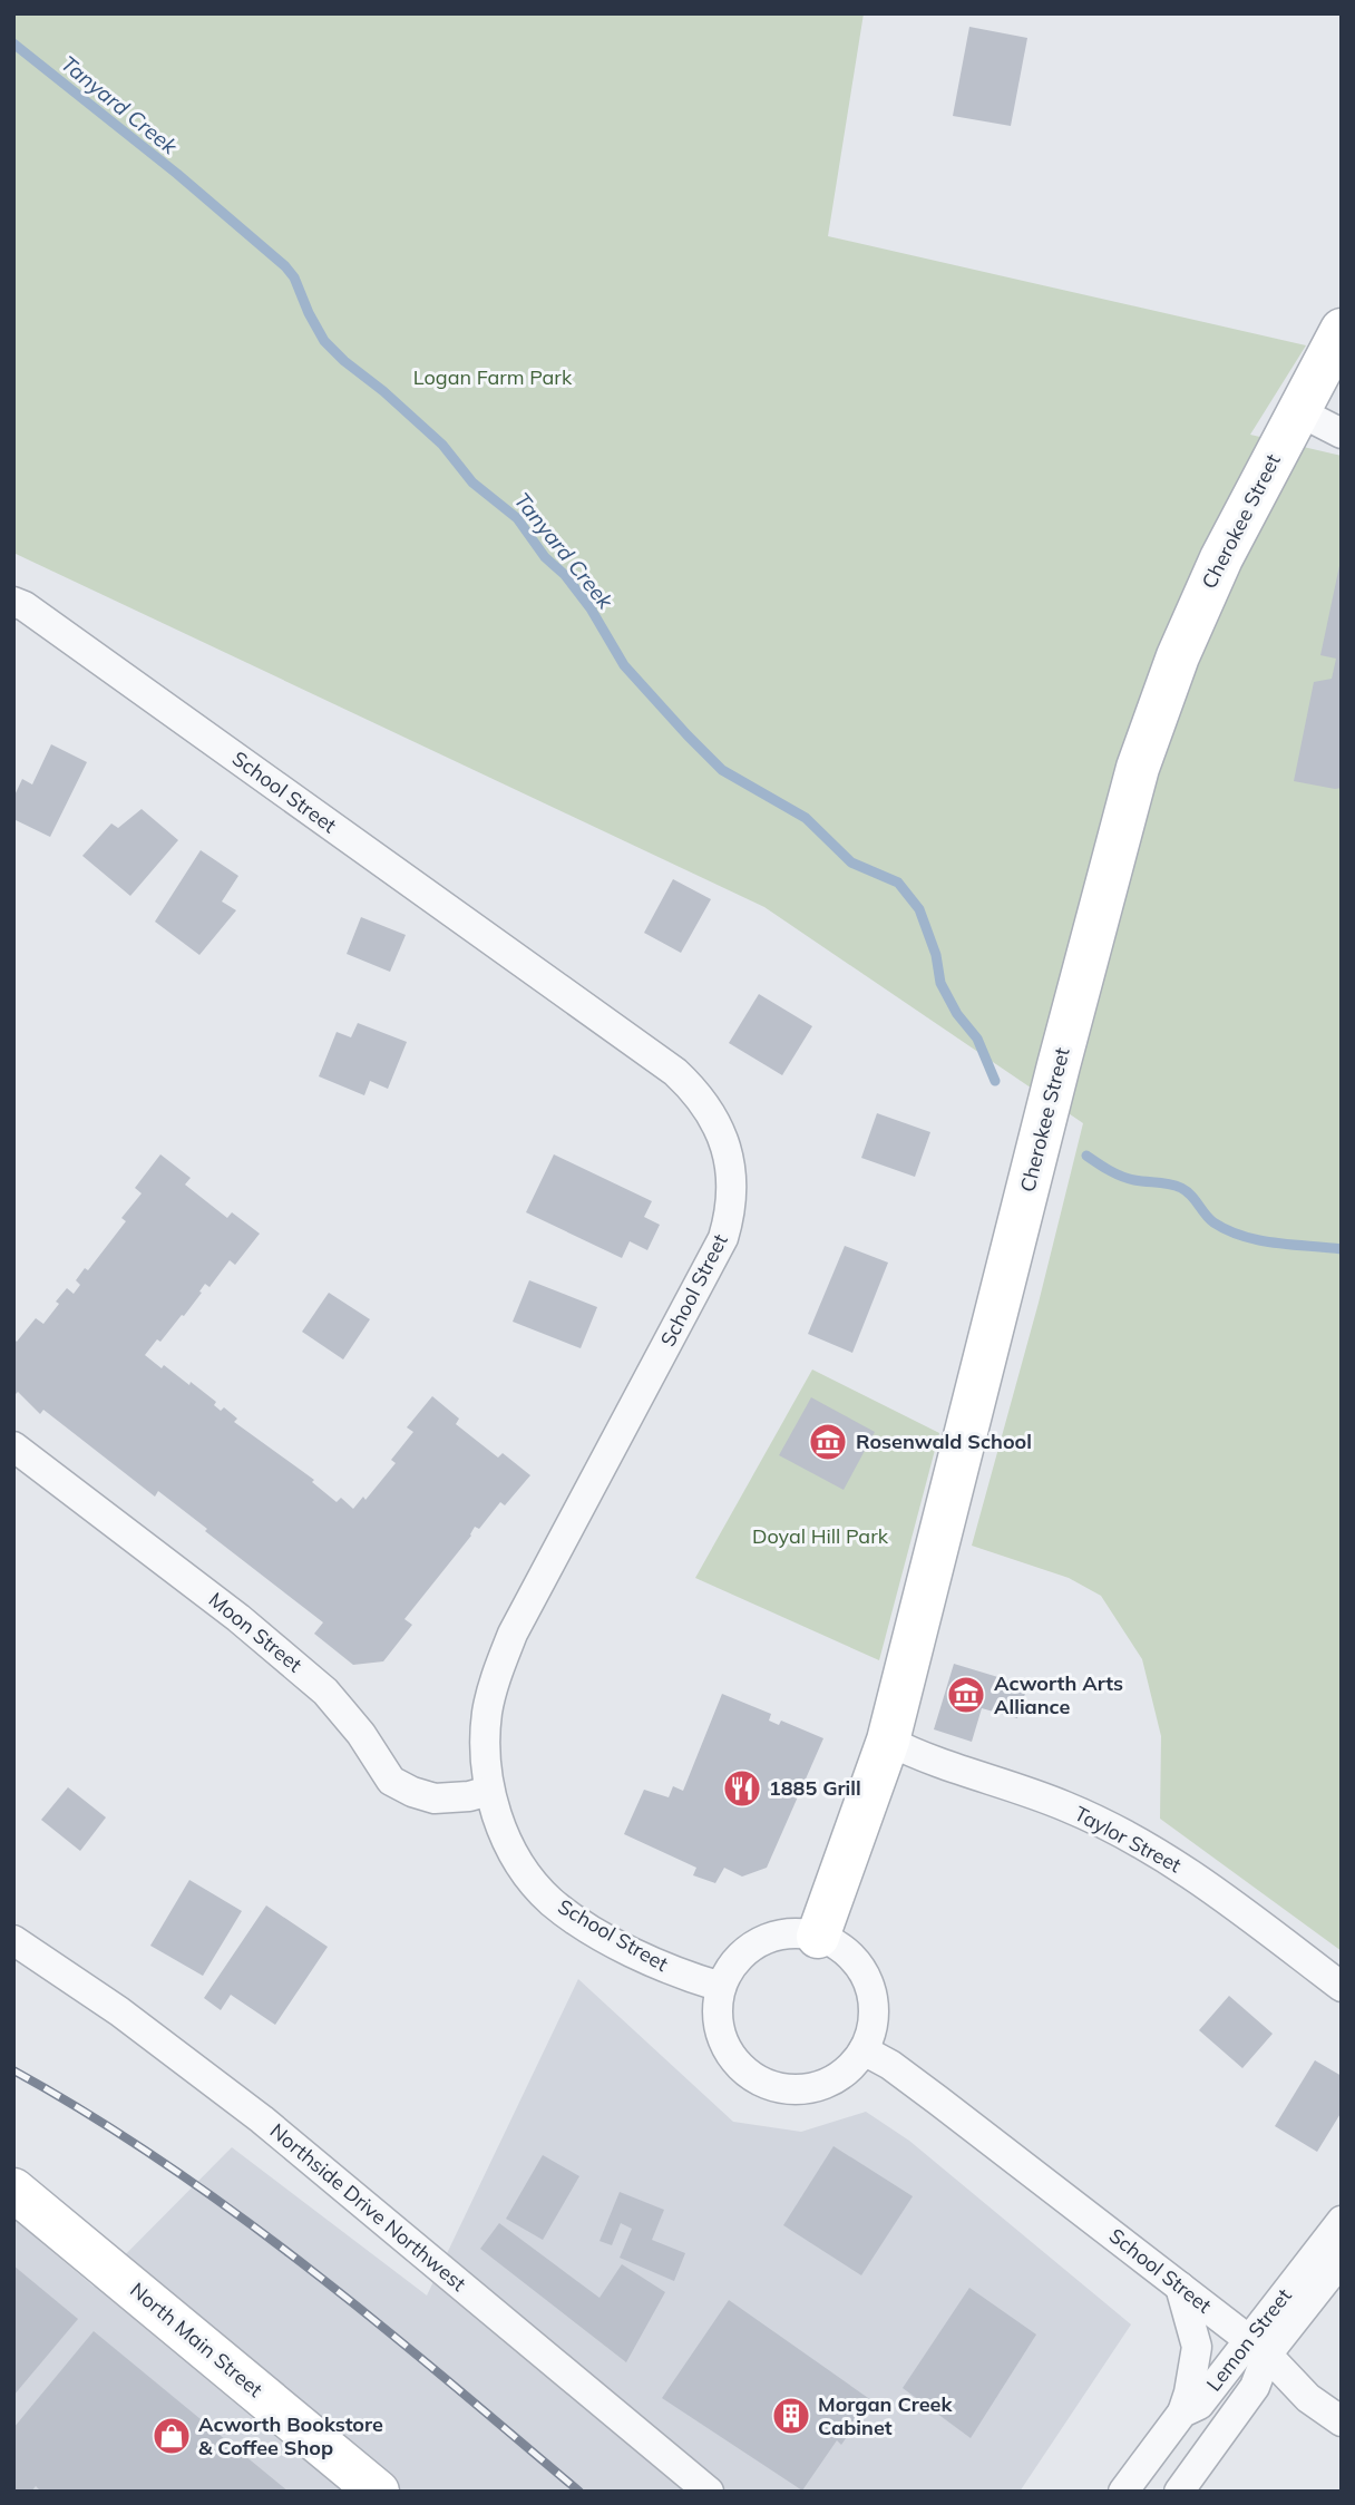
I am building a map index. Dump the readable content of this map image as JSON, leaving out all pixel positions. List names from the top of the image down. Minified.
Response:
{"streets":{"street":["Cherokee Street","School Street","Moon Street","Taylor Street","Northside Drive Northwest","North Main Street","Lemon Street"]},"crossings":[["Cherokee Street","School Street"],["Cherokee Street","Taylor Street"],["School Street","Moon Street"],["School Street","Lemon Street"]],"water":["Tanyard Creek"],"parks":["Logan Farm Park","Doyal Hill Park"],"places":{"museum":["Rosenwald School","Acworth Arts Alliance"],"restaurant":["1885 Grill"],"building":["Morgan Creek Cabinet"],"shop":["Acworth Bookstore & Coffee Shop"]}}
